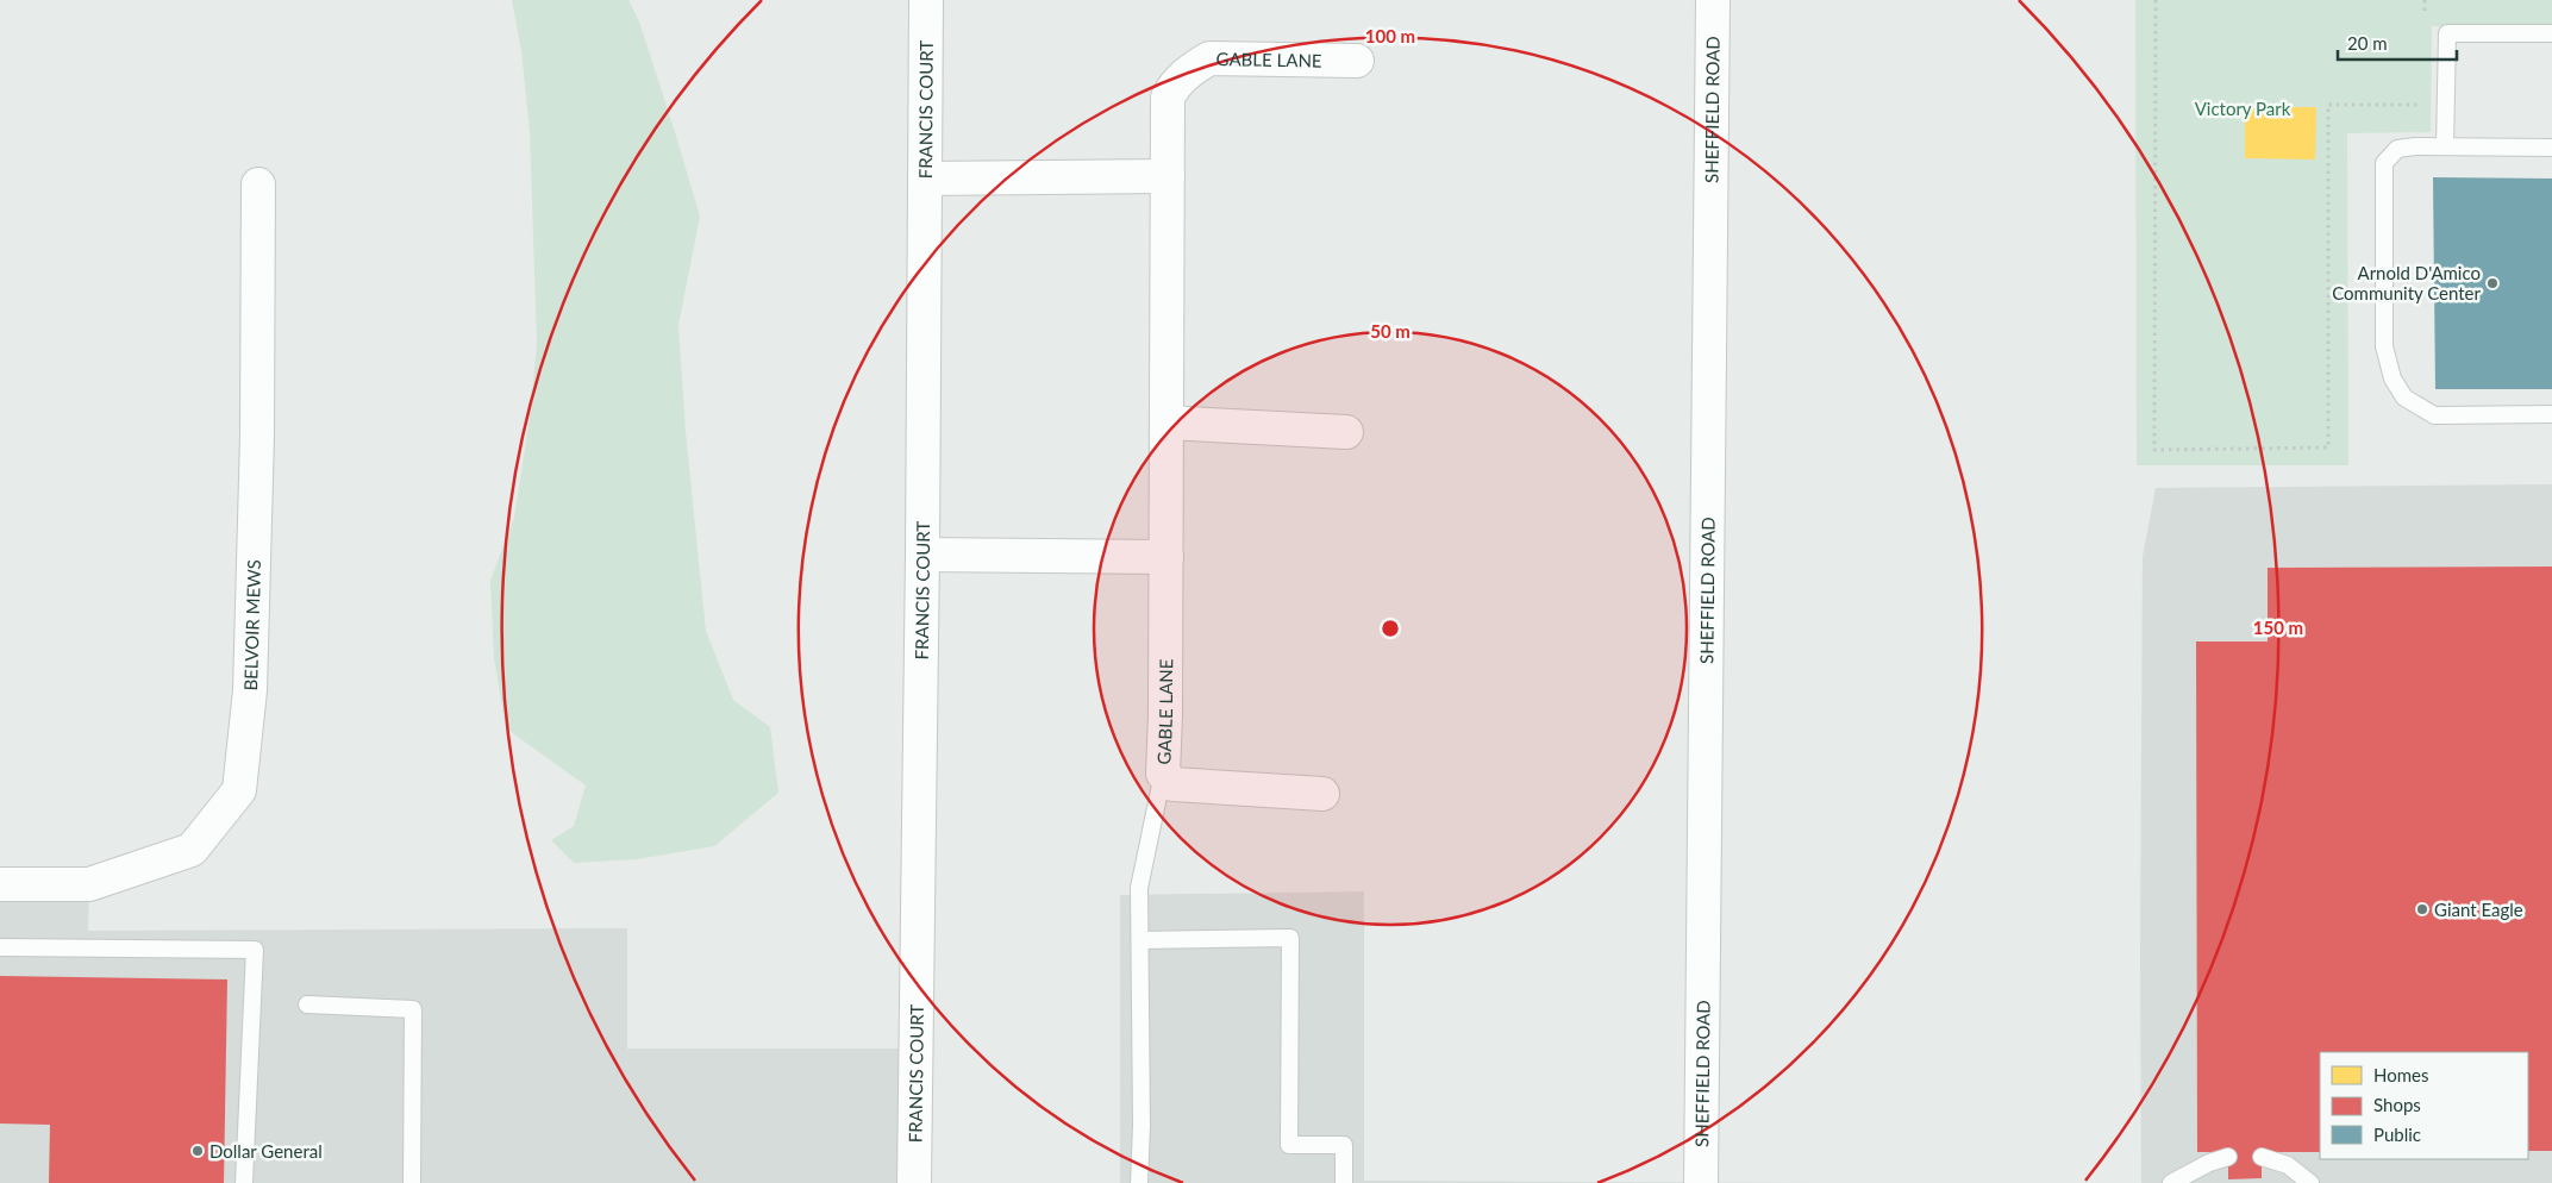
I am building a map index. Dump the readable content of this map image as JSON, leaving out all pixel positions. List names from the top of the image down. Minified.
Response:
{"streets":{"street":["GABLE LANE","FRANCIS COURT","SHEFFIELD ROAD","BELVOIR MEWS"]},"parks":["Victory Park"],"places":["Arnold D'Amico Community Center","Giant Eagle","Dollar General"],"legend":["Homes","Shops","Public"],"scale_bar":"20 m","rings":["100 m","50 m","150 m"]}
